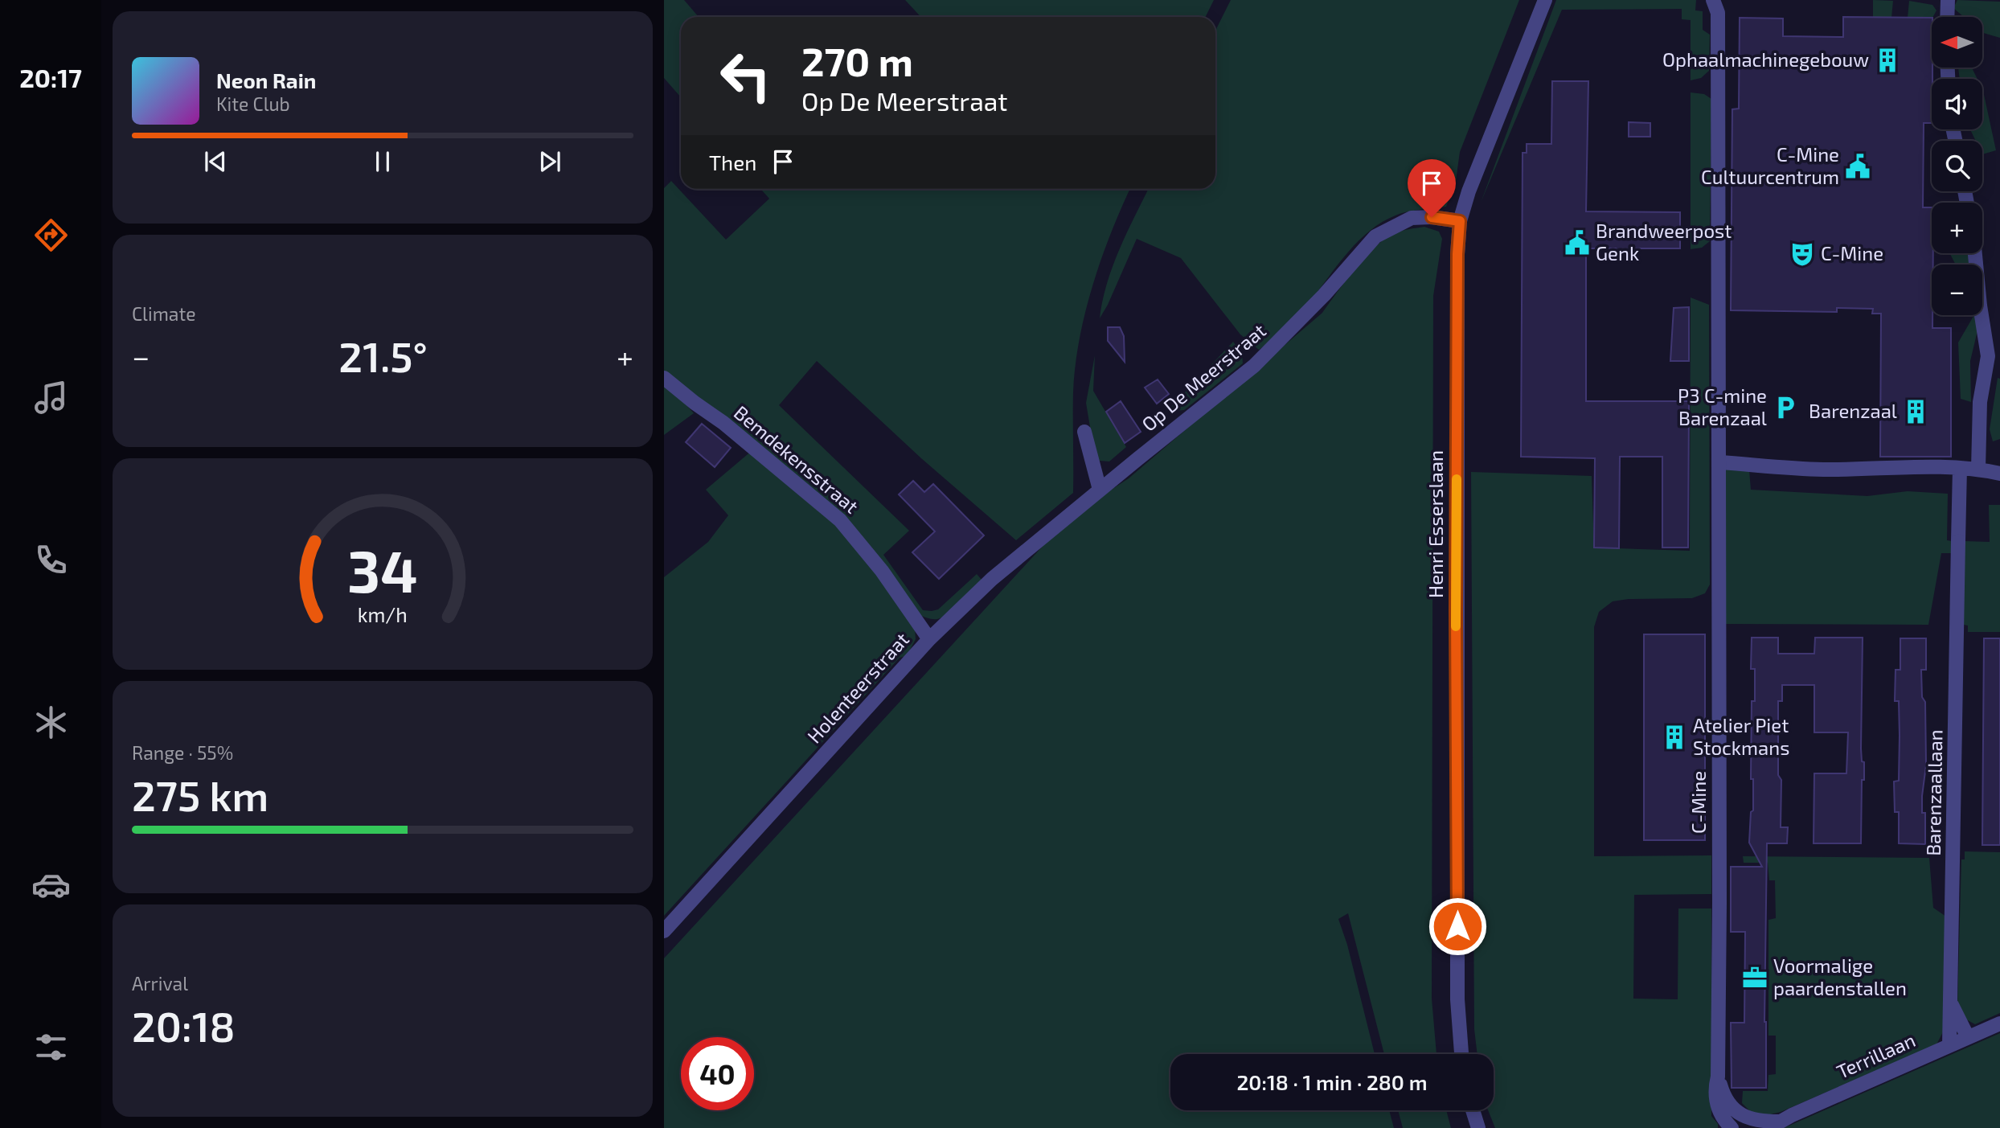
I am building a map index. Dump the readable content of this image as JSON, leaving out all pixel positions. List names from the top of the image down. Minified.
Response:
{"streets":{"street":["Op De Meerstraat","Bemdekensstraat","Henri Esserslaan","Holenteerstraat","Barenzaallaan","C-Mine","Terrillaan"]},"crossings":[["Op De Meerstraat","Henri Esserslaan"],["Op De Meerstraat","Holenteerstraat"],["Bemdekensstraat","Holenteerstraat"],["Barenzaallaan","Terrillaan"]],"places":{"building":["Ophaalmachinegebouw","Barenzaal","Atelier Piet Stockmans"],"public building":["C-Mine Cultuurcentrum","Brandweerpost Genk"],"theatre":["C-Mine"],"parking":["P3 C-mine Barenzaal"],"office":["Voormalige paardenstallen"]},"north":"left","page":{"tabs":"20:17","map_buttons":["+","−"],"turn":["270 m","Op De Meerstraat"],"song":["Neon Rain","Kite Club"],"then":"Then","tile":["Climate",["Range · 55%","275 km"],["Arrival","20:18"]],"heat":["−","21.5°","+"],"limit":"40","trip":"20:18 · 1 min · 280 m","gauge":["34","km/h"]}}
